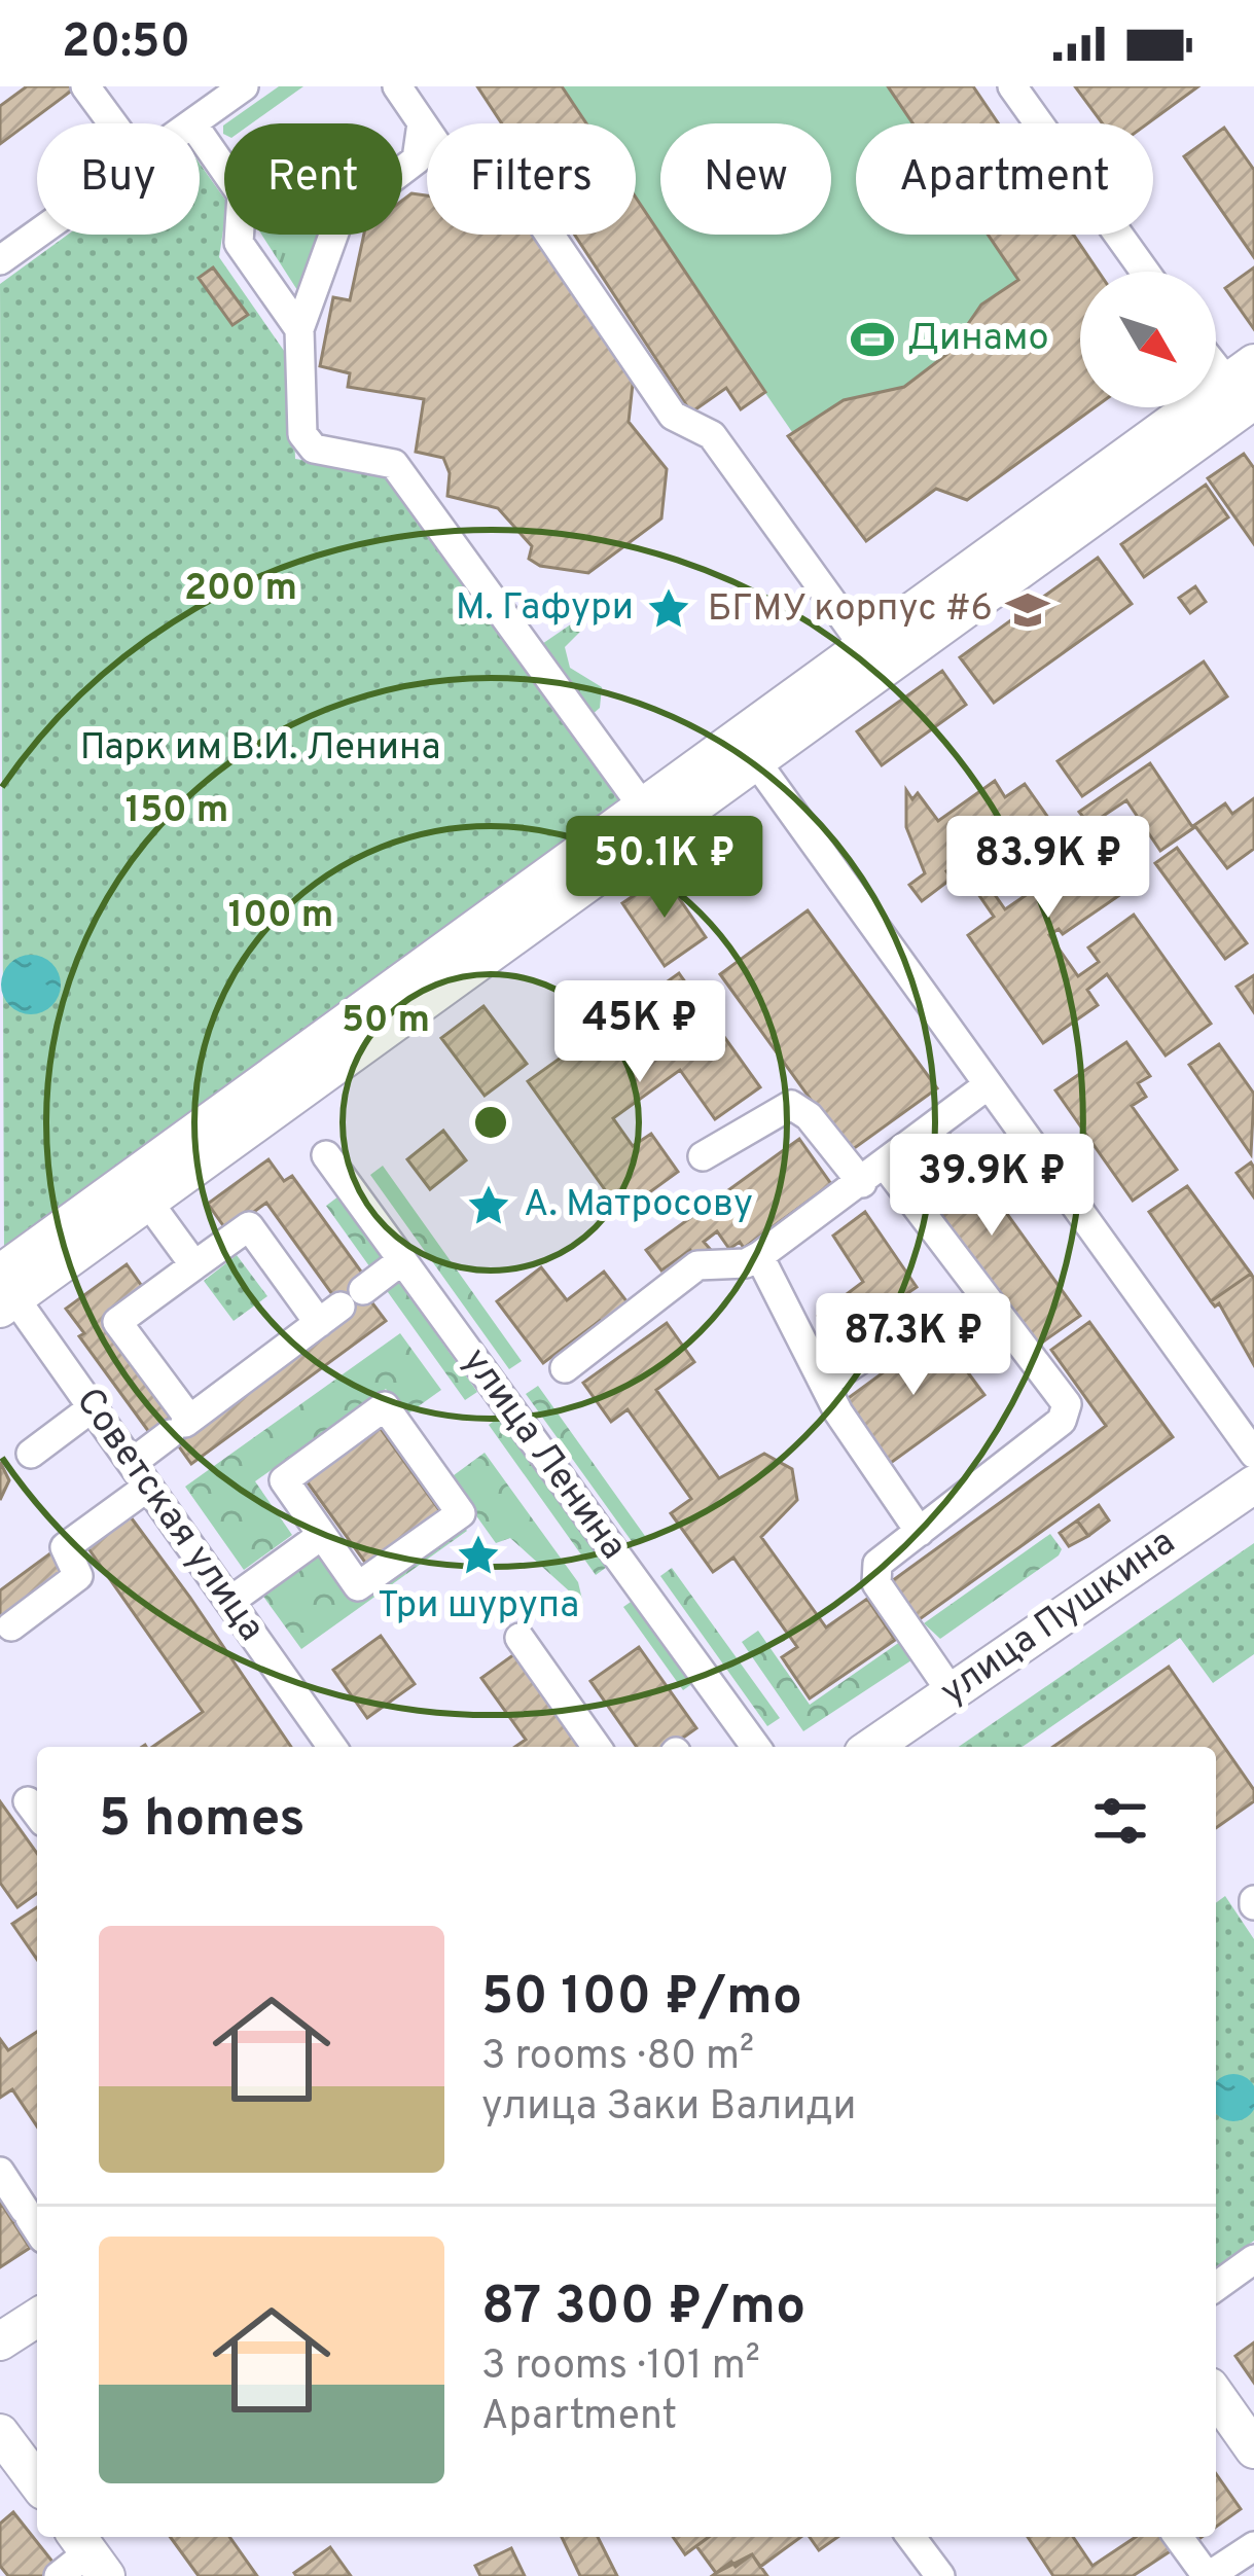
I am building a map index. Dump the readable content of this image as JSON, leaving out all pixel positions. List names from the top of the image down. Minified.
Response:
{"streets":{"main road":["улица Пушкина"],"street":["улица Ленина","Советская улица"]},"parks":["Парк им В.И. Ленина"],"places":{"sports":["Динамо"],"place":["М. Гафури","А. Матросову","Три шурупа"],"school or university":["БГМУ корпус #6"]},"north":"bottom right","page":{"status":"20:50","chip":["Buy","Rent","Filters","New","Apartment"],"price":["50.1K ₽","83.9K ₽","45K ₽","39.9K ₽","87.3K ₽"],"heading":"5 homes","list":[{"name":"50 100 ₽/mo","note":"3 rooms · 80 m² · улица Заки Валиди"},{"name":"87 300 ₽/mo","note":"3 rooms · 101 m² · Apartment"}]},"rings":["200 m","150 m","100 m","50 m"]}
